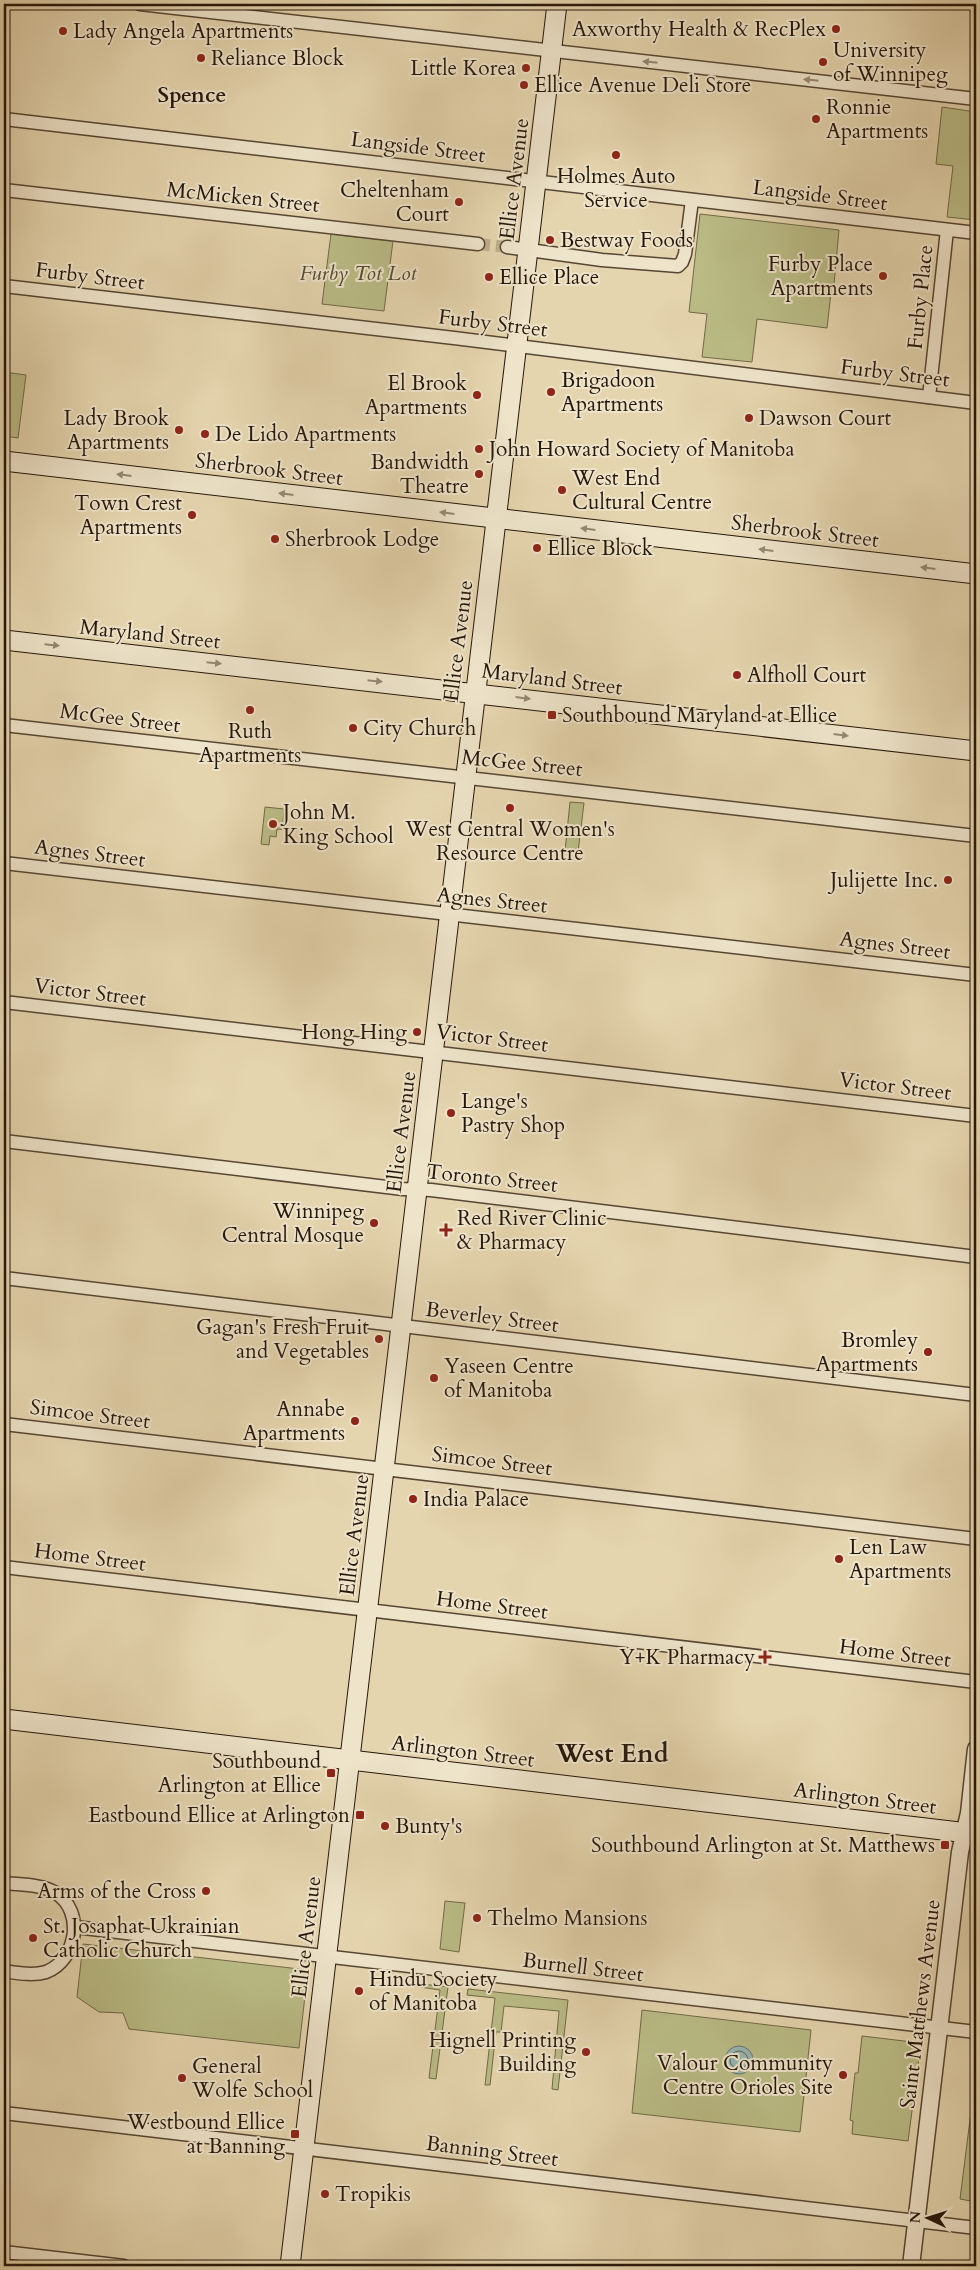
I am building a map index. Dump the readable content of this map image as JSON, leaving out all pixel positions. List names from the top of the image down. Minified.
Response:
{"streets":{"main road":["Ellice Avenue","Sherbrook Street","Maryland Street","Arlington Street"],"street":["Langside Street","McMicken Street","Furby Street","Furby Place","McGee Street","Agnes Street","Victor Street","Toronto Street","Beverley Street","Simcoe Street","Home Street","Burnell Street","Saint Matthews Avenue","Banning Street"]},"crossings":[["Langside Street","Ellice Avenue"],["Langside Street","Furby Place"],["Ellice Avenue","Furby Street"],["Ellice Avenue","Sherbrook Street"],["Ellice Avenue","Maryland Street"],["Ellice Avenue","McGee Street"],["Ellice Avenue","Agnes Street"],["Ellice Avenue","Victor Street"],["Ellice Avenue","Toronto Street"],["Ellice Avenue","Beverley Street"],["Ellice Avenue","Simcoe Street"],["Ellice Avenue","Home Street"],["Ellice Avenue","Arlington Street"],["Ellice Avenue","Burnell Street"],["Ellice Avenue","Banning Street"],["Furby Street","Furby Place"],["Arlington Street","Saint Matthews Avenue"],["Burnell Street","Saint Matthews Avenue"],["Saint Matthews Avenue","Banning Street"]],"one_way":["Sherbrook Street","Maryland Street"],"districts":["Spence","West End"],"parks":["Furby Tot Lot"],"places":{"other":["Axworthy Health & RecPlex","Lady Angela Apartments","Reliance Block","University of Winnipeg","Little Korea","Ellice Avenue Deli Store","Ronnie Apartments","Holmes Auto Service","Cheltenham Court","Bestway Foods","Furby Place Apartments","Ellice Place","Brigadoon Apartments","El Brook Apartments","Dawson Court","Lady Brook Apartments","De Lido Apartments","John Howard Society of Manitoba","Bandwidth Theatre","West End Cultural Centre","Town Crest Apartments","Sherbrook Lodge","Ellice Block","Alfholl Court","Ruth Apartments","City Church","West Central Women's Resource Centre","John M. King School","Julijette Inc.","Hong Hing","Lange's Pastry Shop","Winnipeg Central Mosque","Gagan's Fresh Fruit and Vegetables","Bromley Apartments","Yaseen Centre of Manitoba","Annabe Apartments","India Palace","Len Law Apartments","Bunty's","Arms of the Cross","Thelmo Mansions","St. Josaphat Ukrainian Catholic Church","Hindu Society of Manitoba","Hignell Printing Building","Valour Community Centre Orioles Site","General Wolfe School","Tropikis"],"transit":["Southbound Maryland at Ellice","Southbound Arlington at Ellice","Eastbound Ellice at Arlington","Southbound Arlington at St. Matthews","Westbound Ellice at Banning"],"health":["Red River Clinic & Pharmacy","Y+K Pharmacy"]},"north":"left"}
